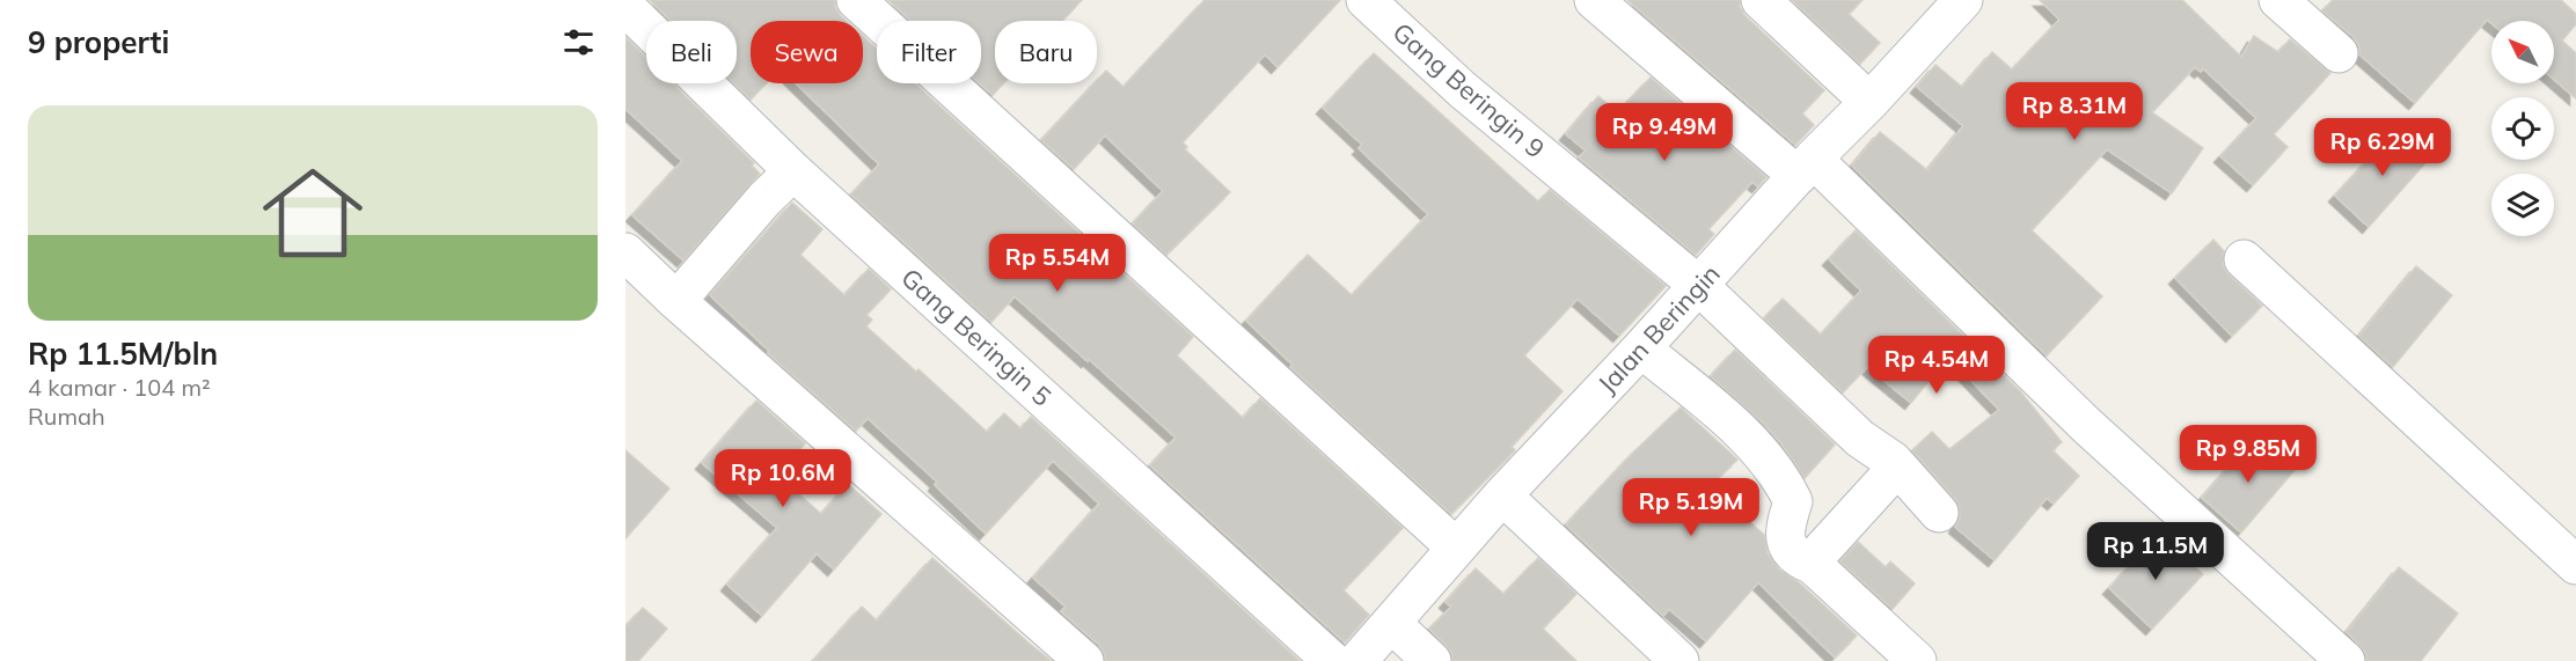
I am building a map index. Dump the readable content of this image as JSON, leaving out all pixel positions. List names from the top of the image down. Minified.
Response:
{"streets":{"street":["Gang Beringin 9","Jalan Beringin","Gang Beringin 5"]},"crossings":[["Gang Beringin 9","Jalan Beringin"]],"north":"top left","page":{"heading":"9 properti","chip":["Beli","Sewa","Filter","Baru"],"price":["Rp 8.31M","Rp 9.49M","Rp 6.29M","Rp 5.54M","Rp 4.54M","Rp 9.85M","Rp 10.6M","Rp 5.19M","Rp 11.5M"],"list":[{"name":"Rp 11.5M/bln","note":"4 kamar · 104 m² · Rumah"}]}}
